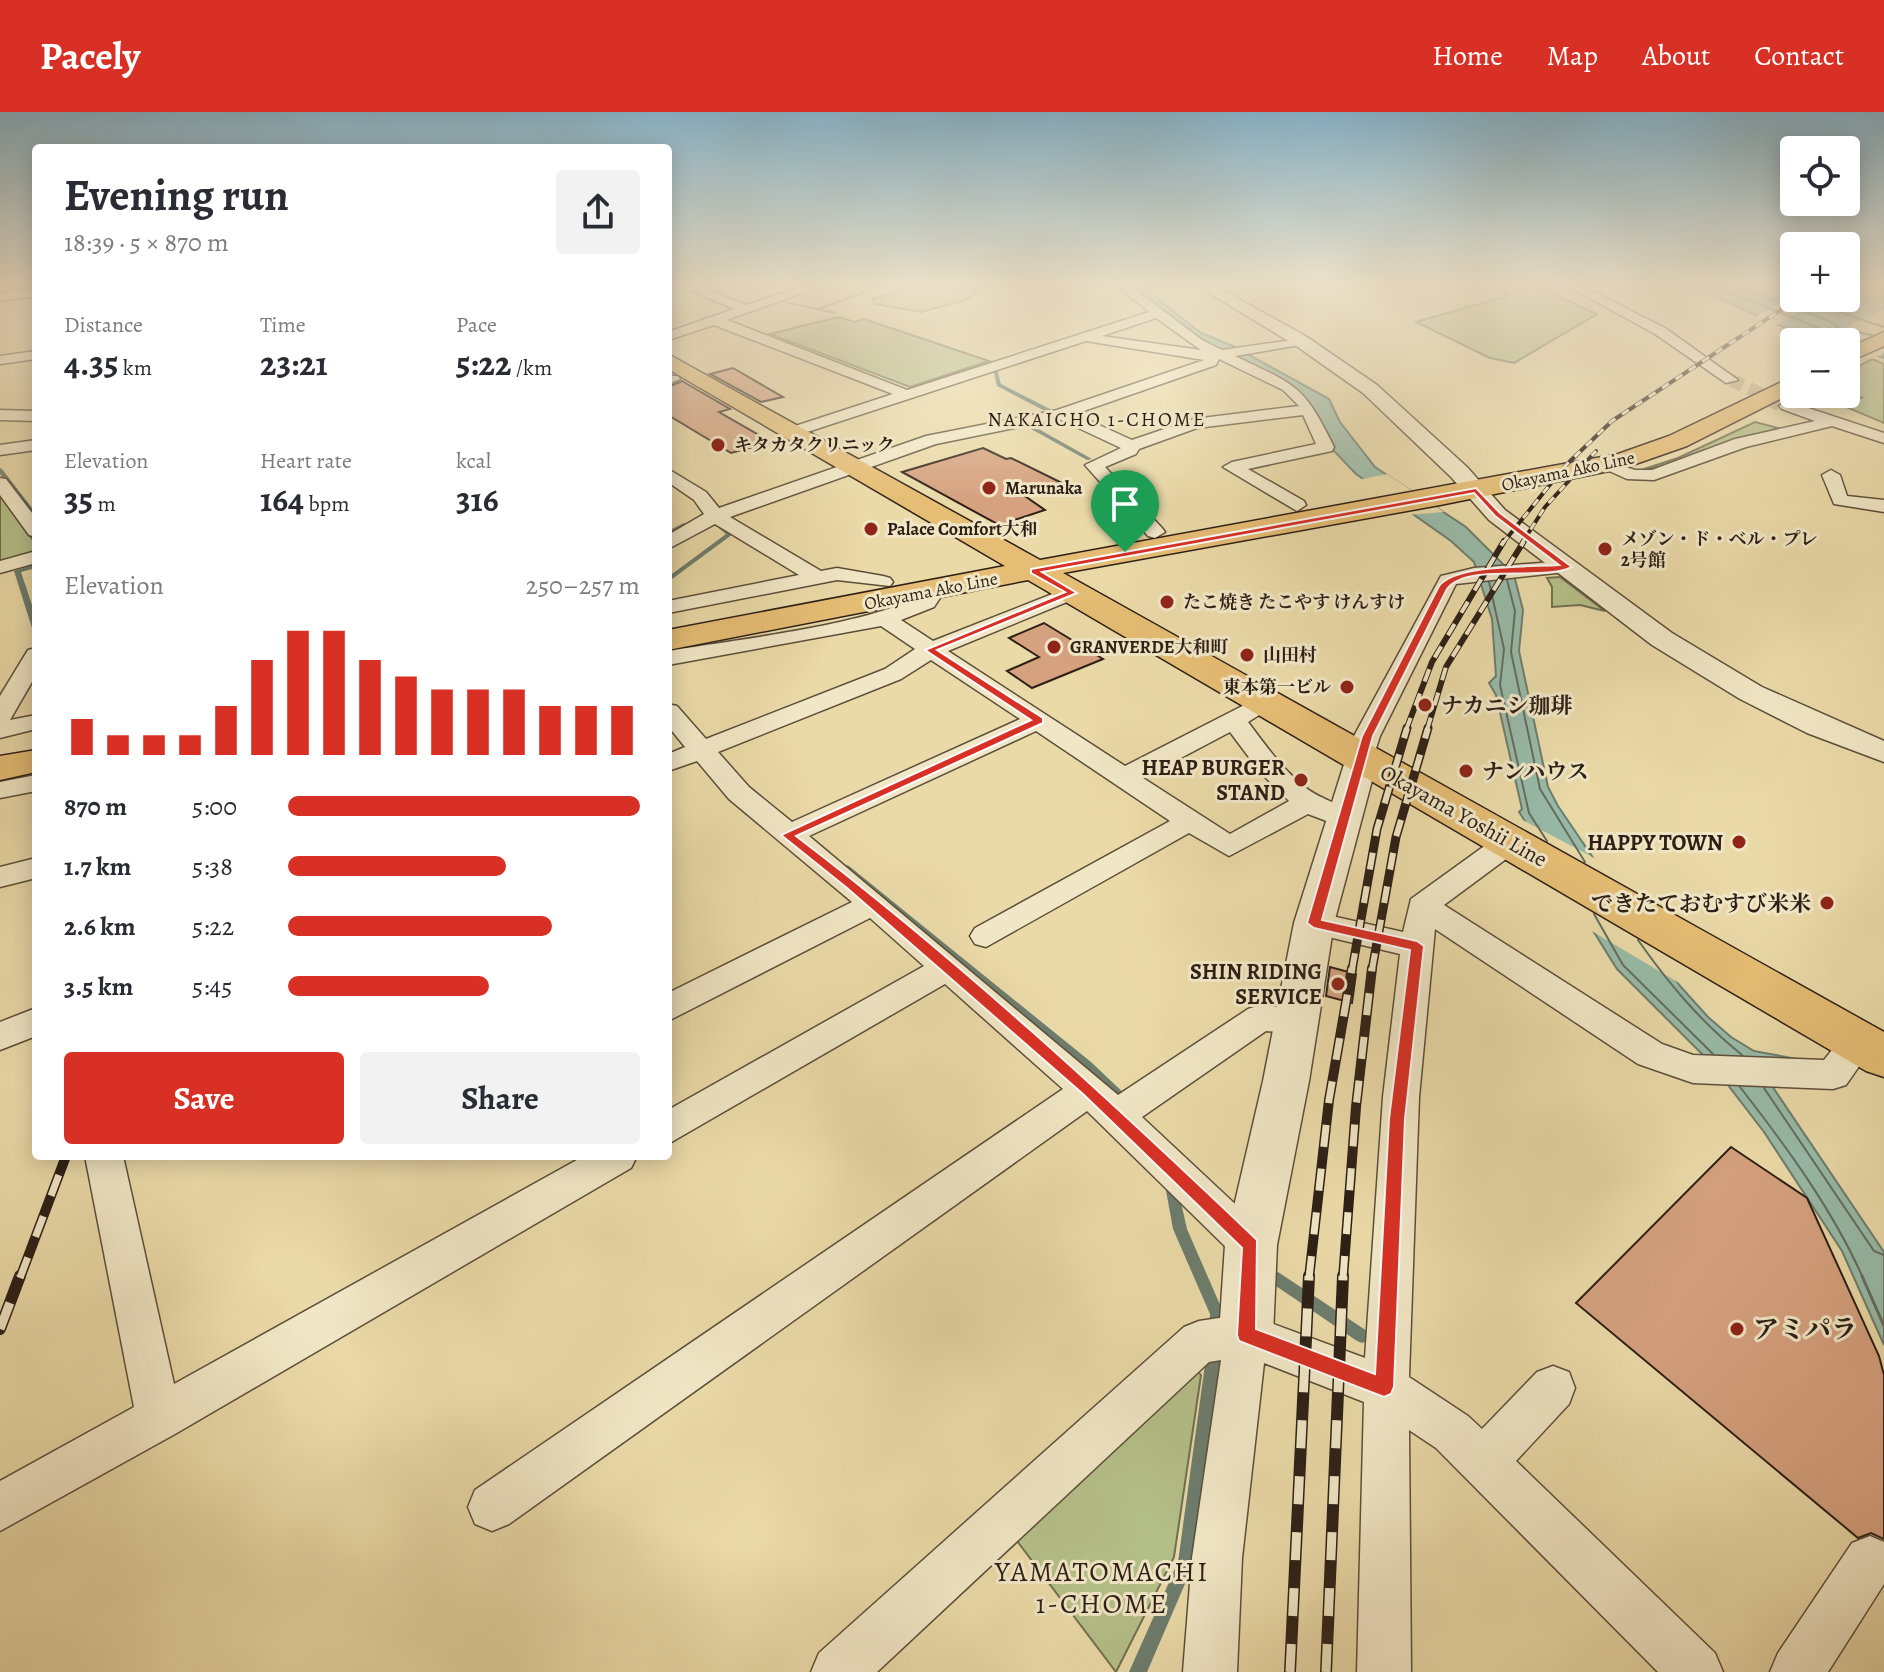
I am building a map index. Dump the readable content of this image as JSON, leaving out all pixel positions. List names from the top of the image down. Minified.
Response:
{"streets":{"main road":["Okayama Ako Line","Okayama Yoshii Line"]},"crossings":[["Okayama Ako Line","Okayama Yoshii Line"]],"districts":["NAKAICHO 1-CHOME","YAMATOMACHI 1-CHOME"],"places":["キタカタクリニック","Marunaka","Palace Comfort大和","メゾン・ド・ベル・プレ 2号館","たこ焼き たこやす けんすけ","GRANVERDE大和町","山田村","東本第一ビル","ナカニシ珈琲","ナンハウス","HEAP BURGER STAND","HAPPY TOWN","できたておむすび米米","SHIN RIDING SERVICE","アミパラ"],"page":{"header":"Pacely","nav":["Home","Map","About","Contact"],"map_buttons":["+","−"],"heading":["Evening run","18:39 · 5 × 870 m"],"stats":[["Distance","4.35 km"],["Time","23:21"],["Pace","5:22 /km"],["Elevation","35 m"],["Heart rate","164 bpm"],["kcal","316"]],"chart":["Elevation","250–257 m"],"list":[{"name":"870 m","note":"5:00"},{"name":"1.7 km","note":"5:38"},{"name":"2.6 km","note":"5:22"},{"name":"3.5 km","note":"5:45"}],"buttons":["Save","Share"]}}
